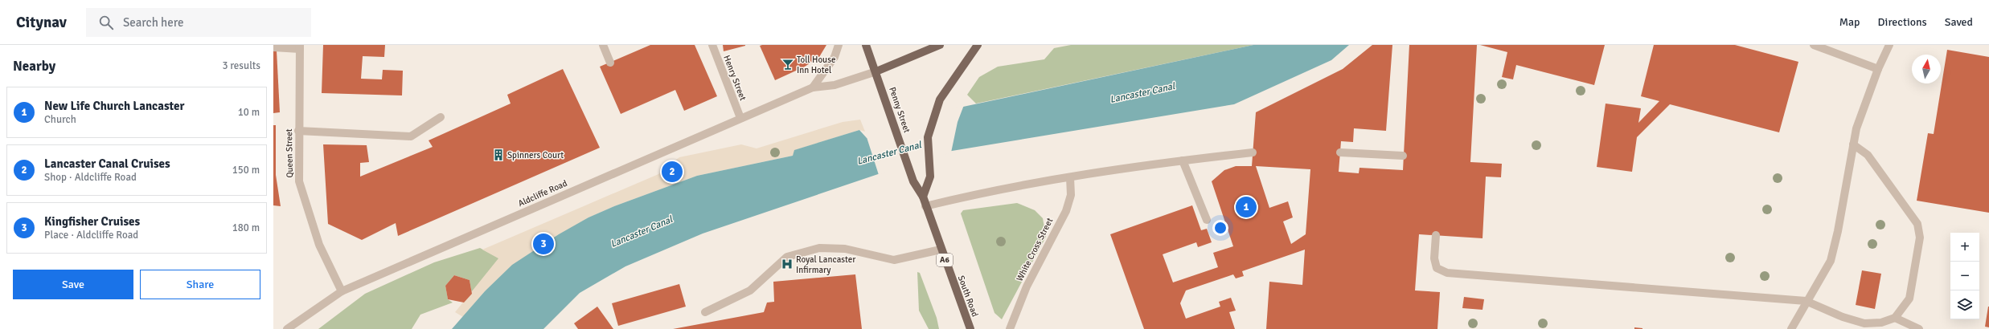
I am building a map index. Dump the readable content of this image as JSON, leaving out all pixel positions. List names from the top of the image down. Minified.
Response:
{"streets":{"main road":["Penny Street","A6","South Road"],"street":["Henry Street","Queen Street","Aldcliffe Road","White Cross Street"]},"crossings":[["Henry Street","Aldcliffe Road"],["Penny Street","Aldcliffe Road"],["Penny Street","South Road"],["Queen Street","Aldcliffe Road"]],"water":["Lancaster Canal"],"places":{"bar":["Toll House Inn Hotel"],"building":["Spinners Court"],"hospital":["Royal Lancaster Infirmary"]},"north":"top","page":{"header":"Citynav","search":"Search here","nav":["Map","Directions","Saved"],"heading":["Nearby","3 results"],"list":[{"mark":"1","name":"New Life Church Lancaster","note":"Church","value":"10 m"},{"mark":"2","name":"Lancaster Canal Cruises","note":"Shop · Aldcliffe Road","value":"150 m"},{"mark":"3","name":"Kingfisher Cruises","note":"Place · Aldcliffe Road","value":"180 m"}],"pins":["2","1","3"],"map_buttons":["+","−"],"buttons":["Save","Share"]}}
